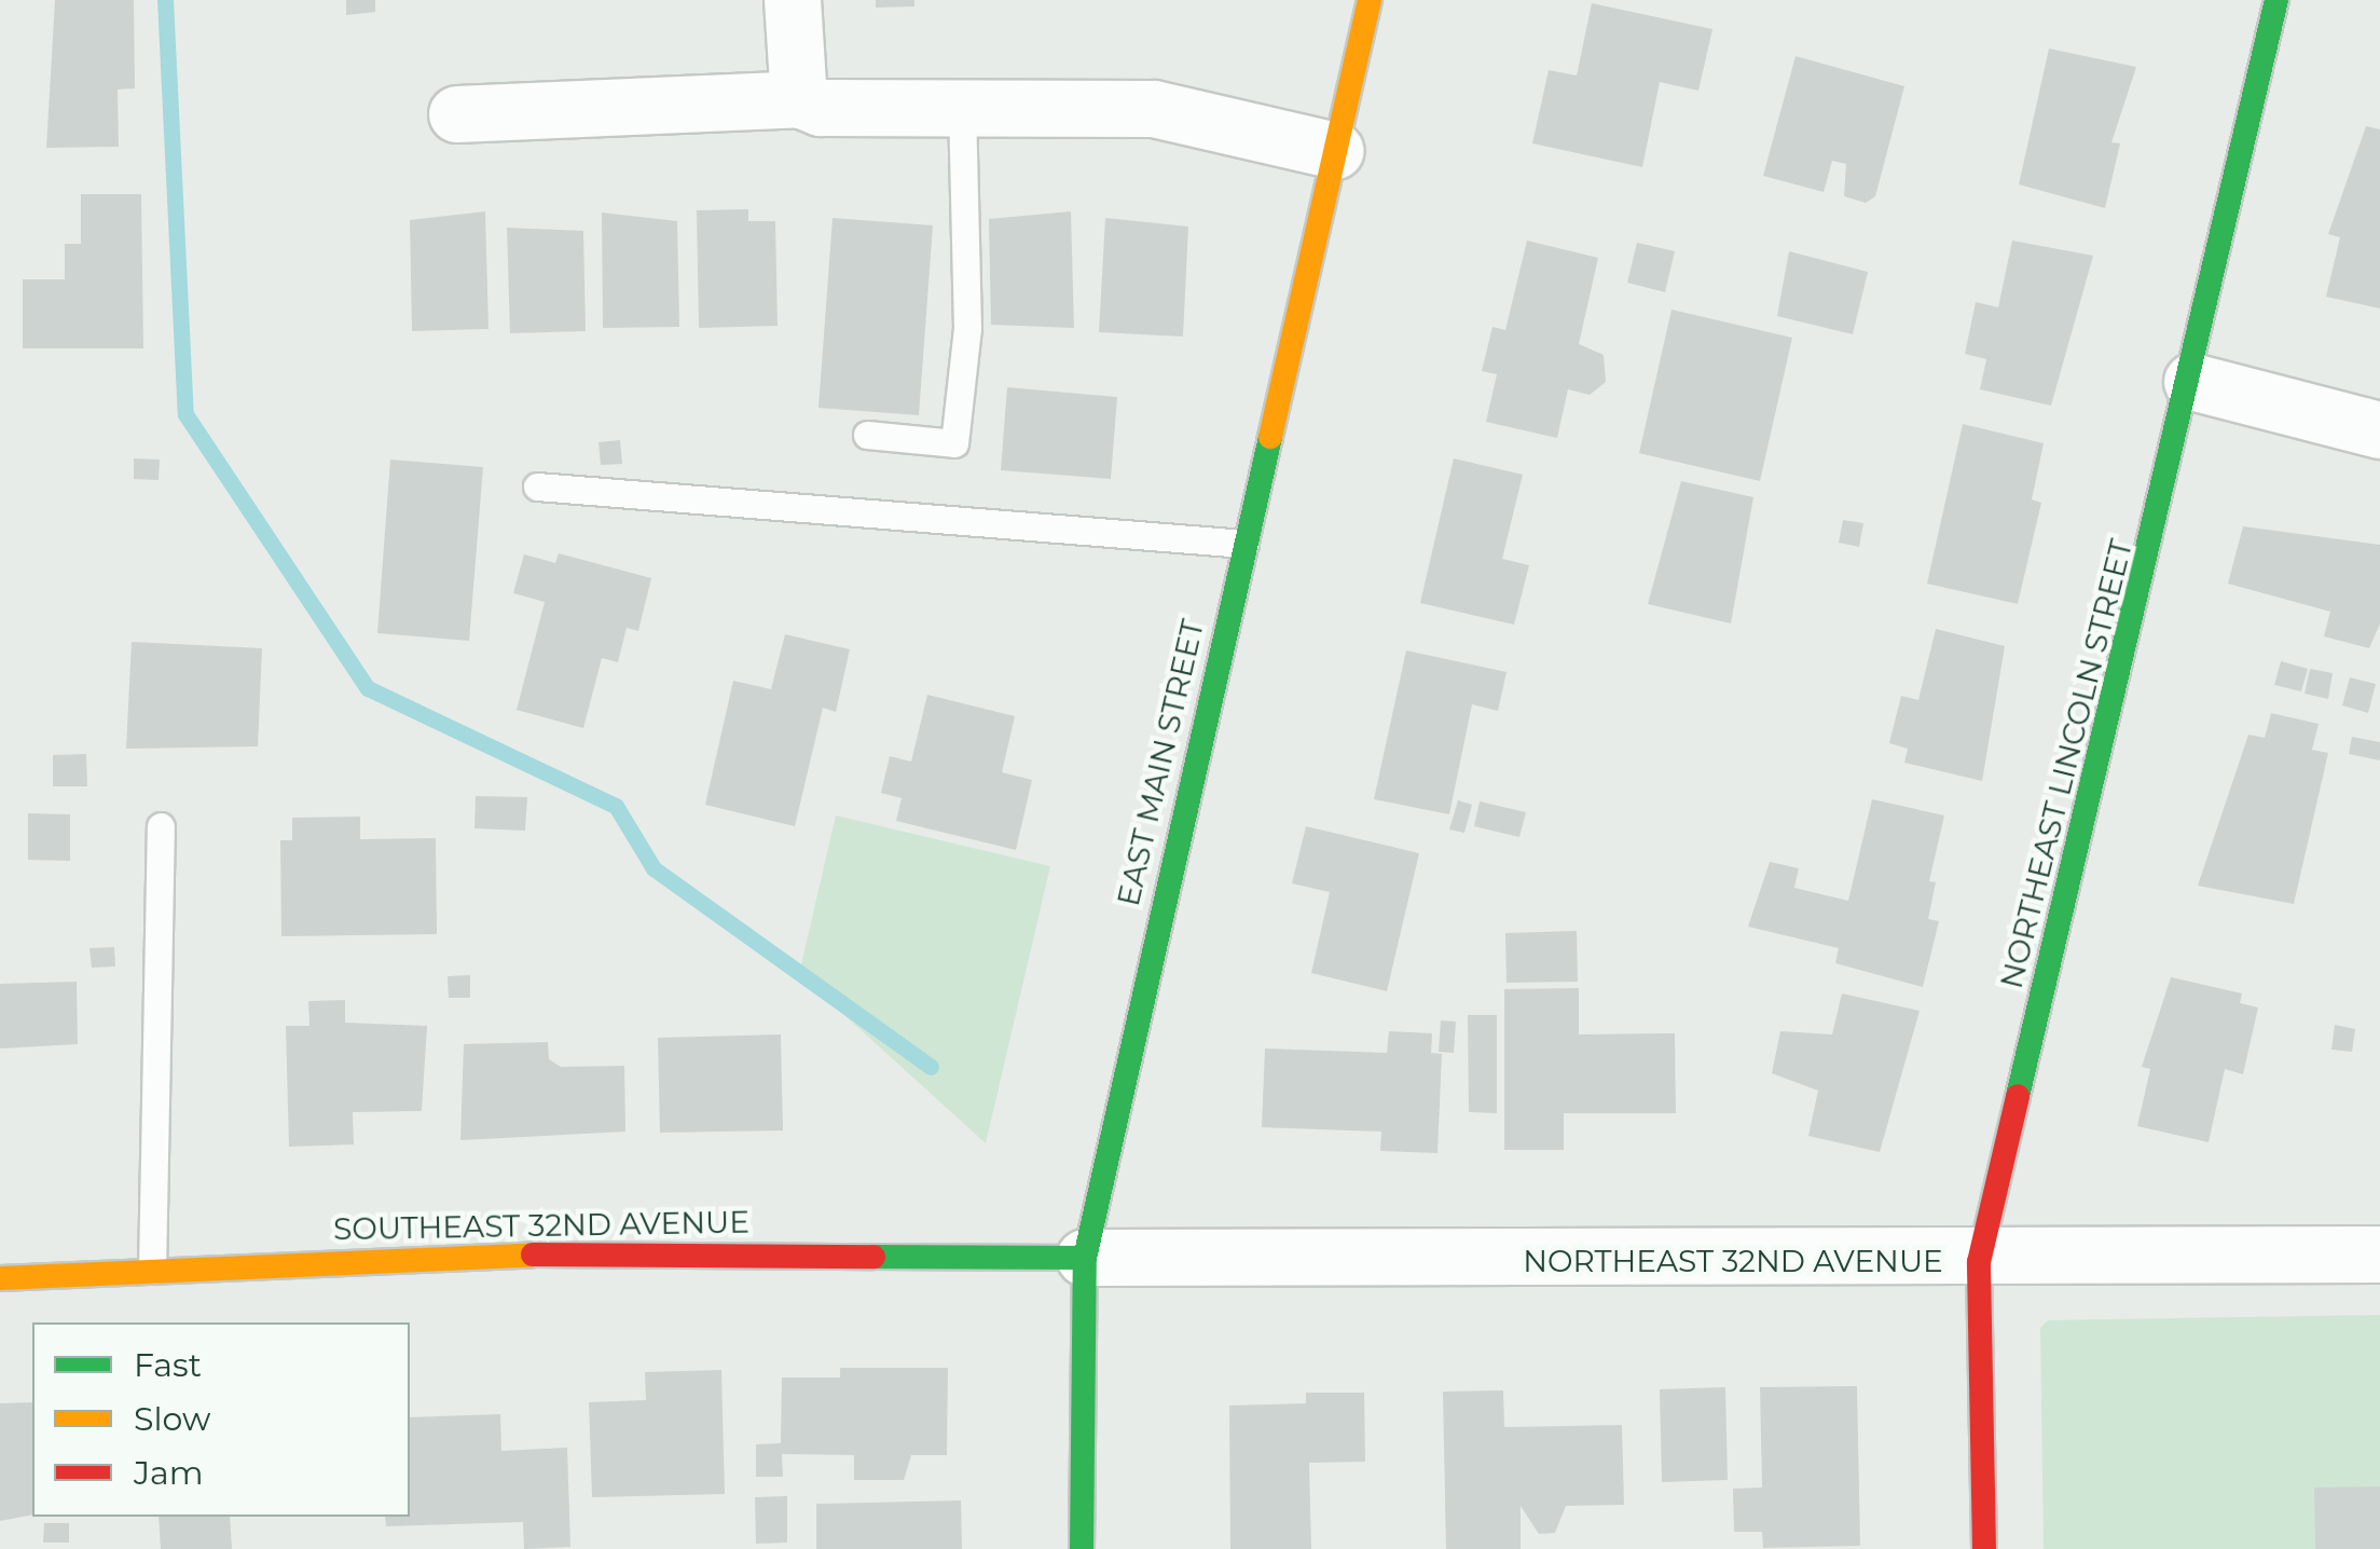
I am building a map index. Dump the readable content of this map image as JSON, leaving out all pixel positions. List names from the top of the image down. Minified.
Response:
{"streets":{"main road":["EAST MAIN STREET","NORTHEAST LINCOLN STREET","SOUTHEAST 32ND AVENUE"],"street":["NORTHEAST 32ND AVENUE"]},"crossings":[["EAST MAIN STREET","SOUTHEAST 32ND AVENUE"],["EAST MAIN STREET","NORTHEAST 32ND AVENUE"],["NORTHEAST LINCOLN STREET","NORTHEAST 32ND AVENUE"],["SOUTHEAST 32ND AVENUE","NORTHEAST 32ND AVENUE"]],"legend":["Fast","Slow","Jam"]}
